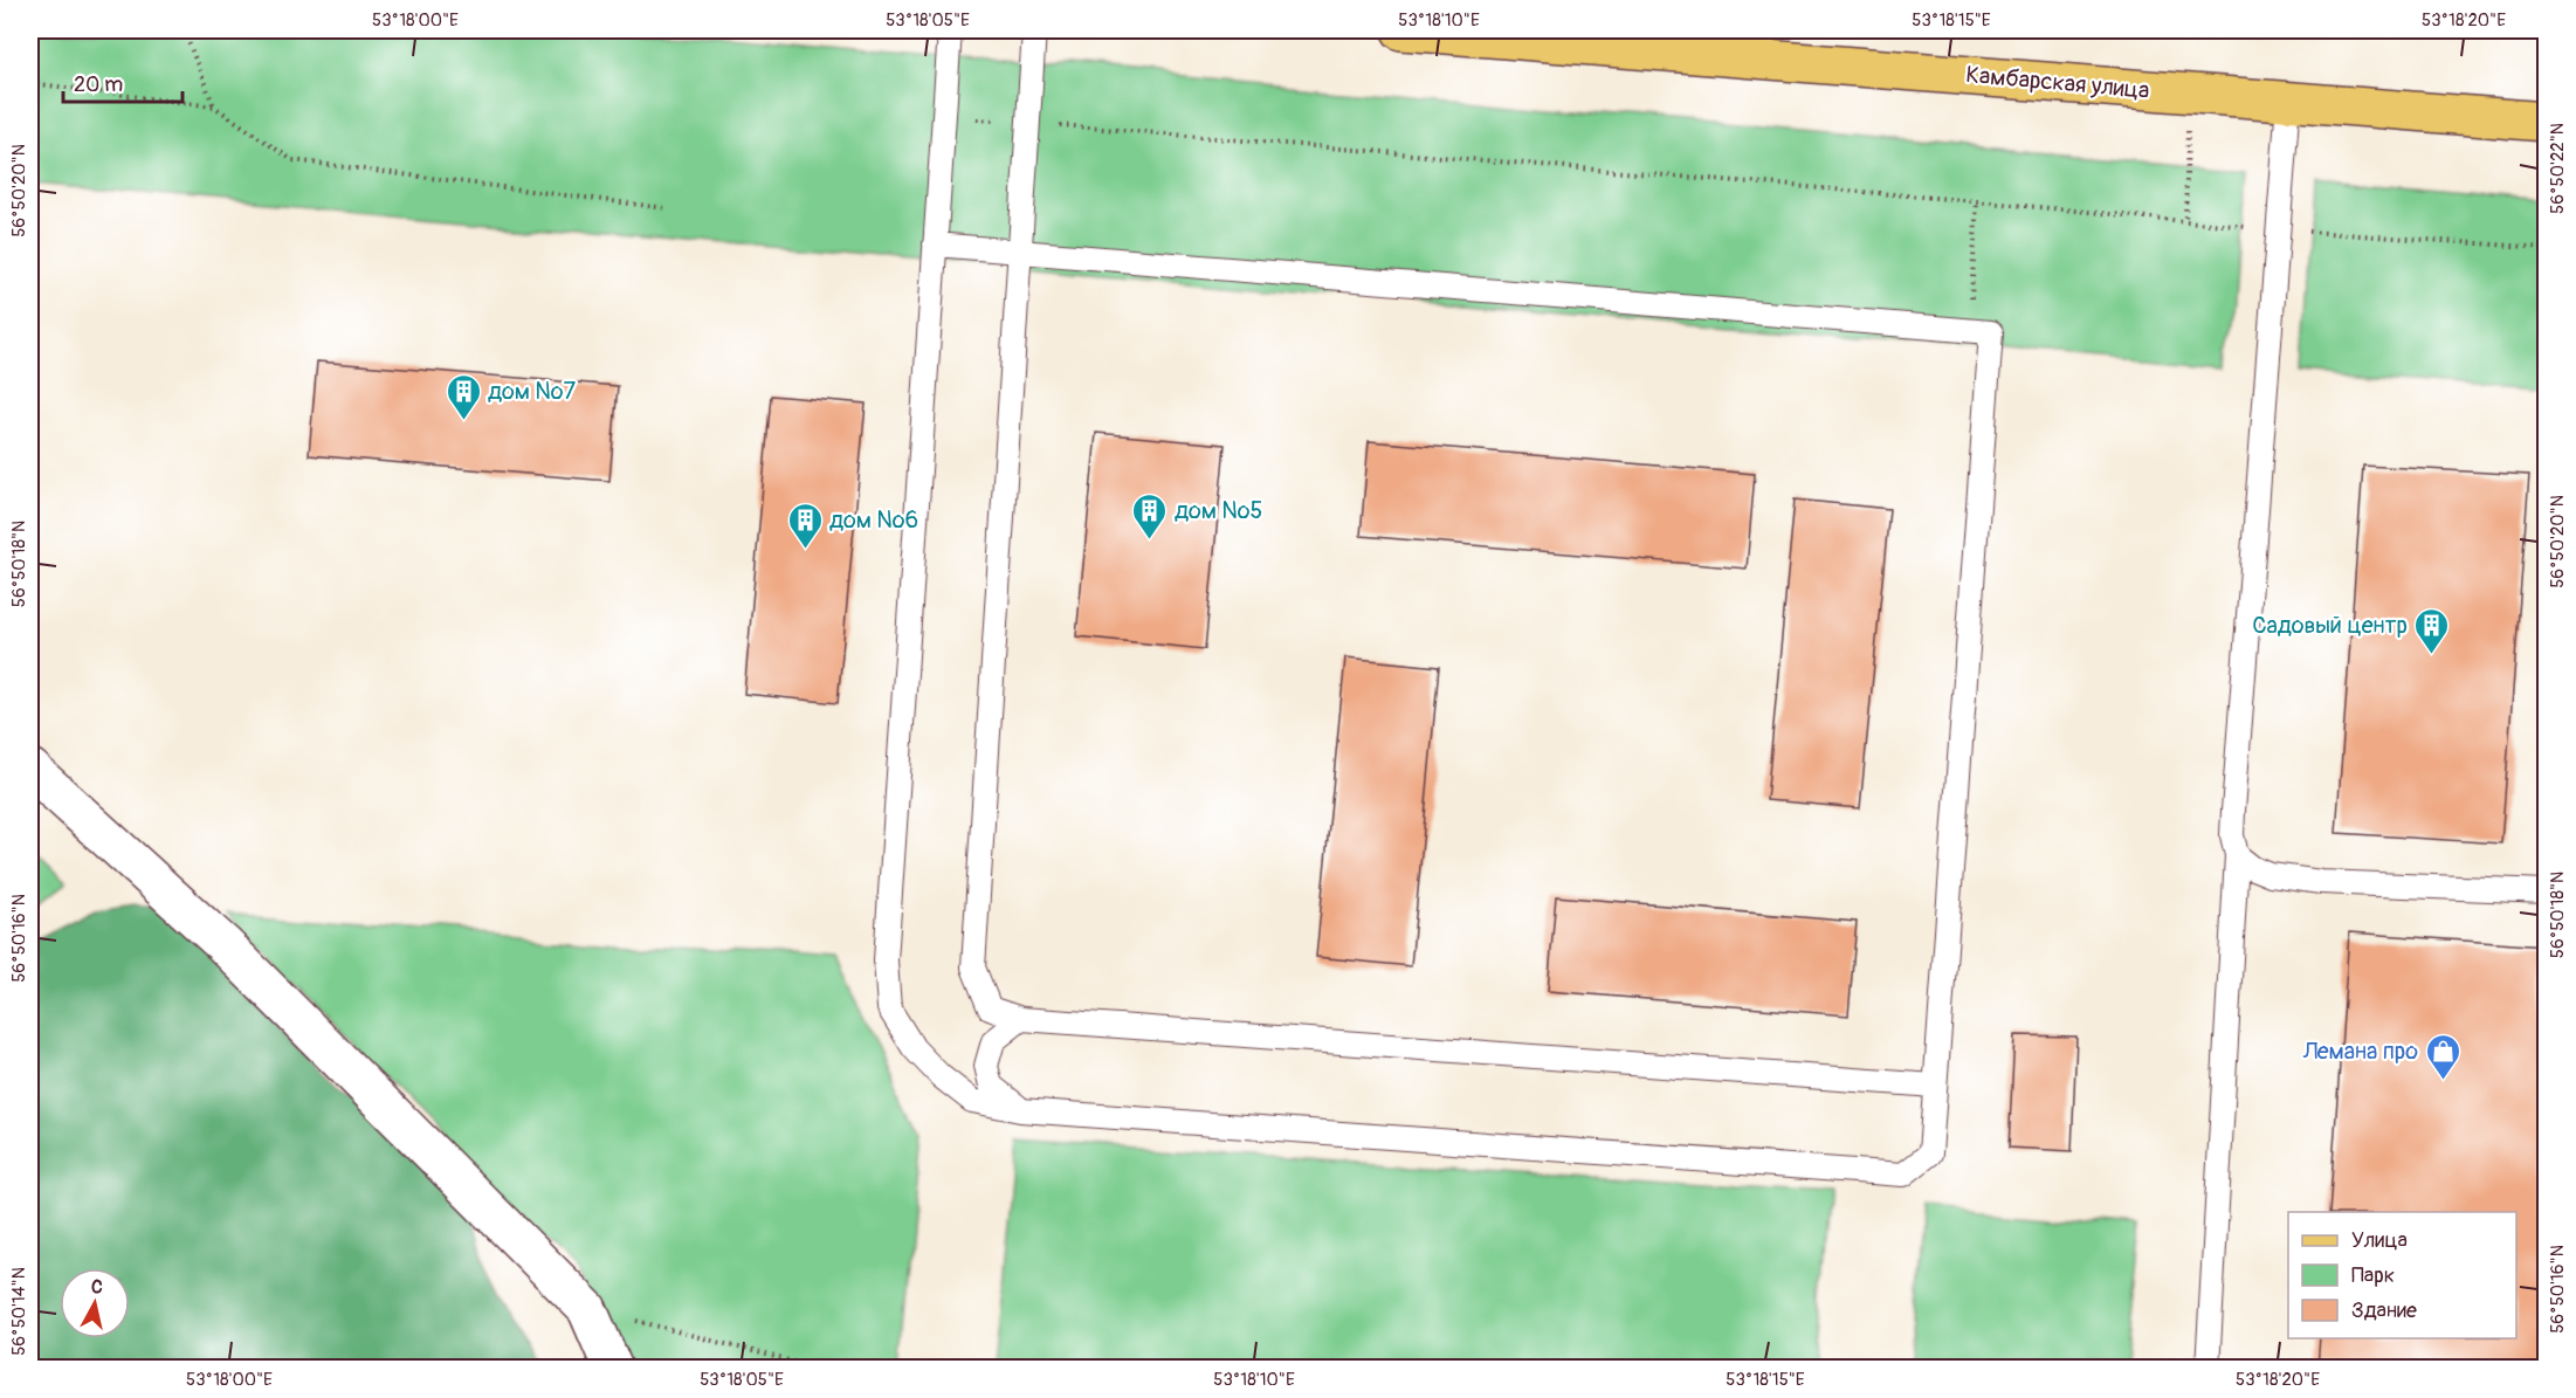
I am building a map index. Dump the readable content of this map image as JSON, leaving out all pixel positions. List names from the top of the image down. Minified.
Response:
{"streets":{"main road":["Камбарская улица"]},"places":{"building":["дом №7","дом №5","дом №6","Садовый центр"],"shop":["Лемана про"]},"legend":["Улица","Парк","Здание"],"scale_bar":"20 m","north":"top","coordinates":["53°18'00\"E","53°18'05\"E","53°18'10\"E","53°18'15\"E","53°18'20\"E","56°50'22\"N","56°50'20\"N","56°50'18\"N","56°50'16\"N","56°50'14\"N"]}
